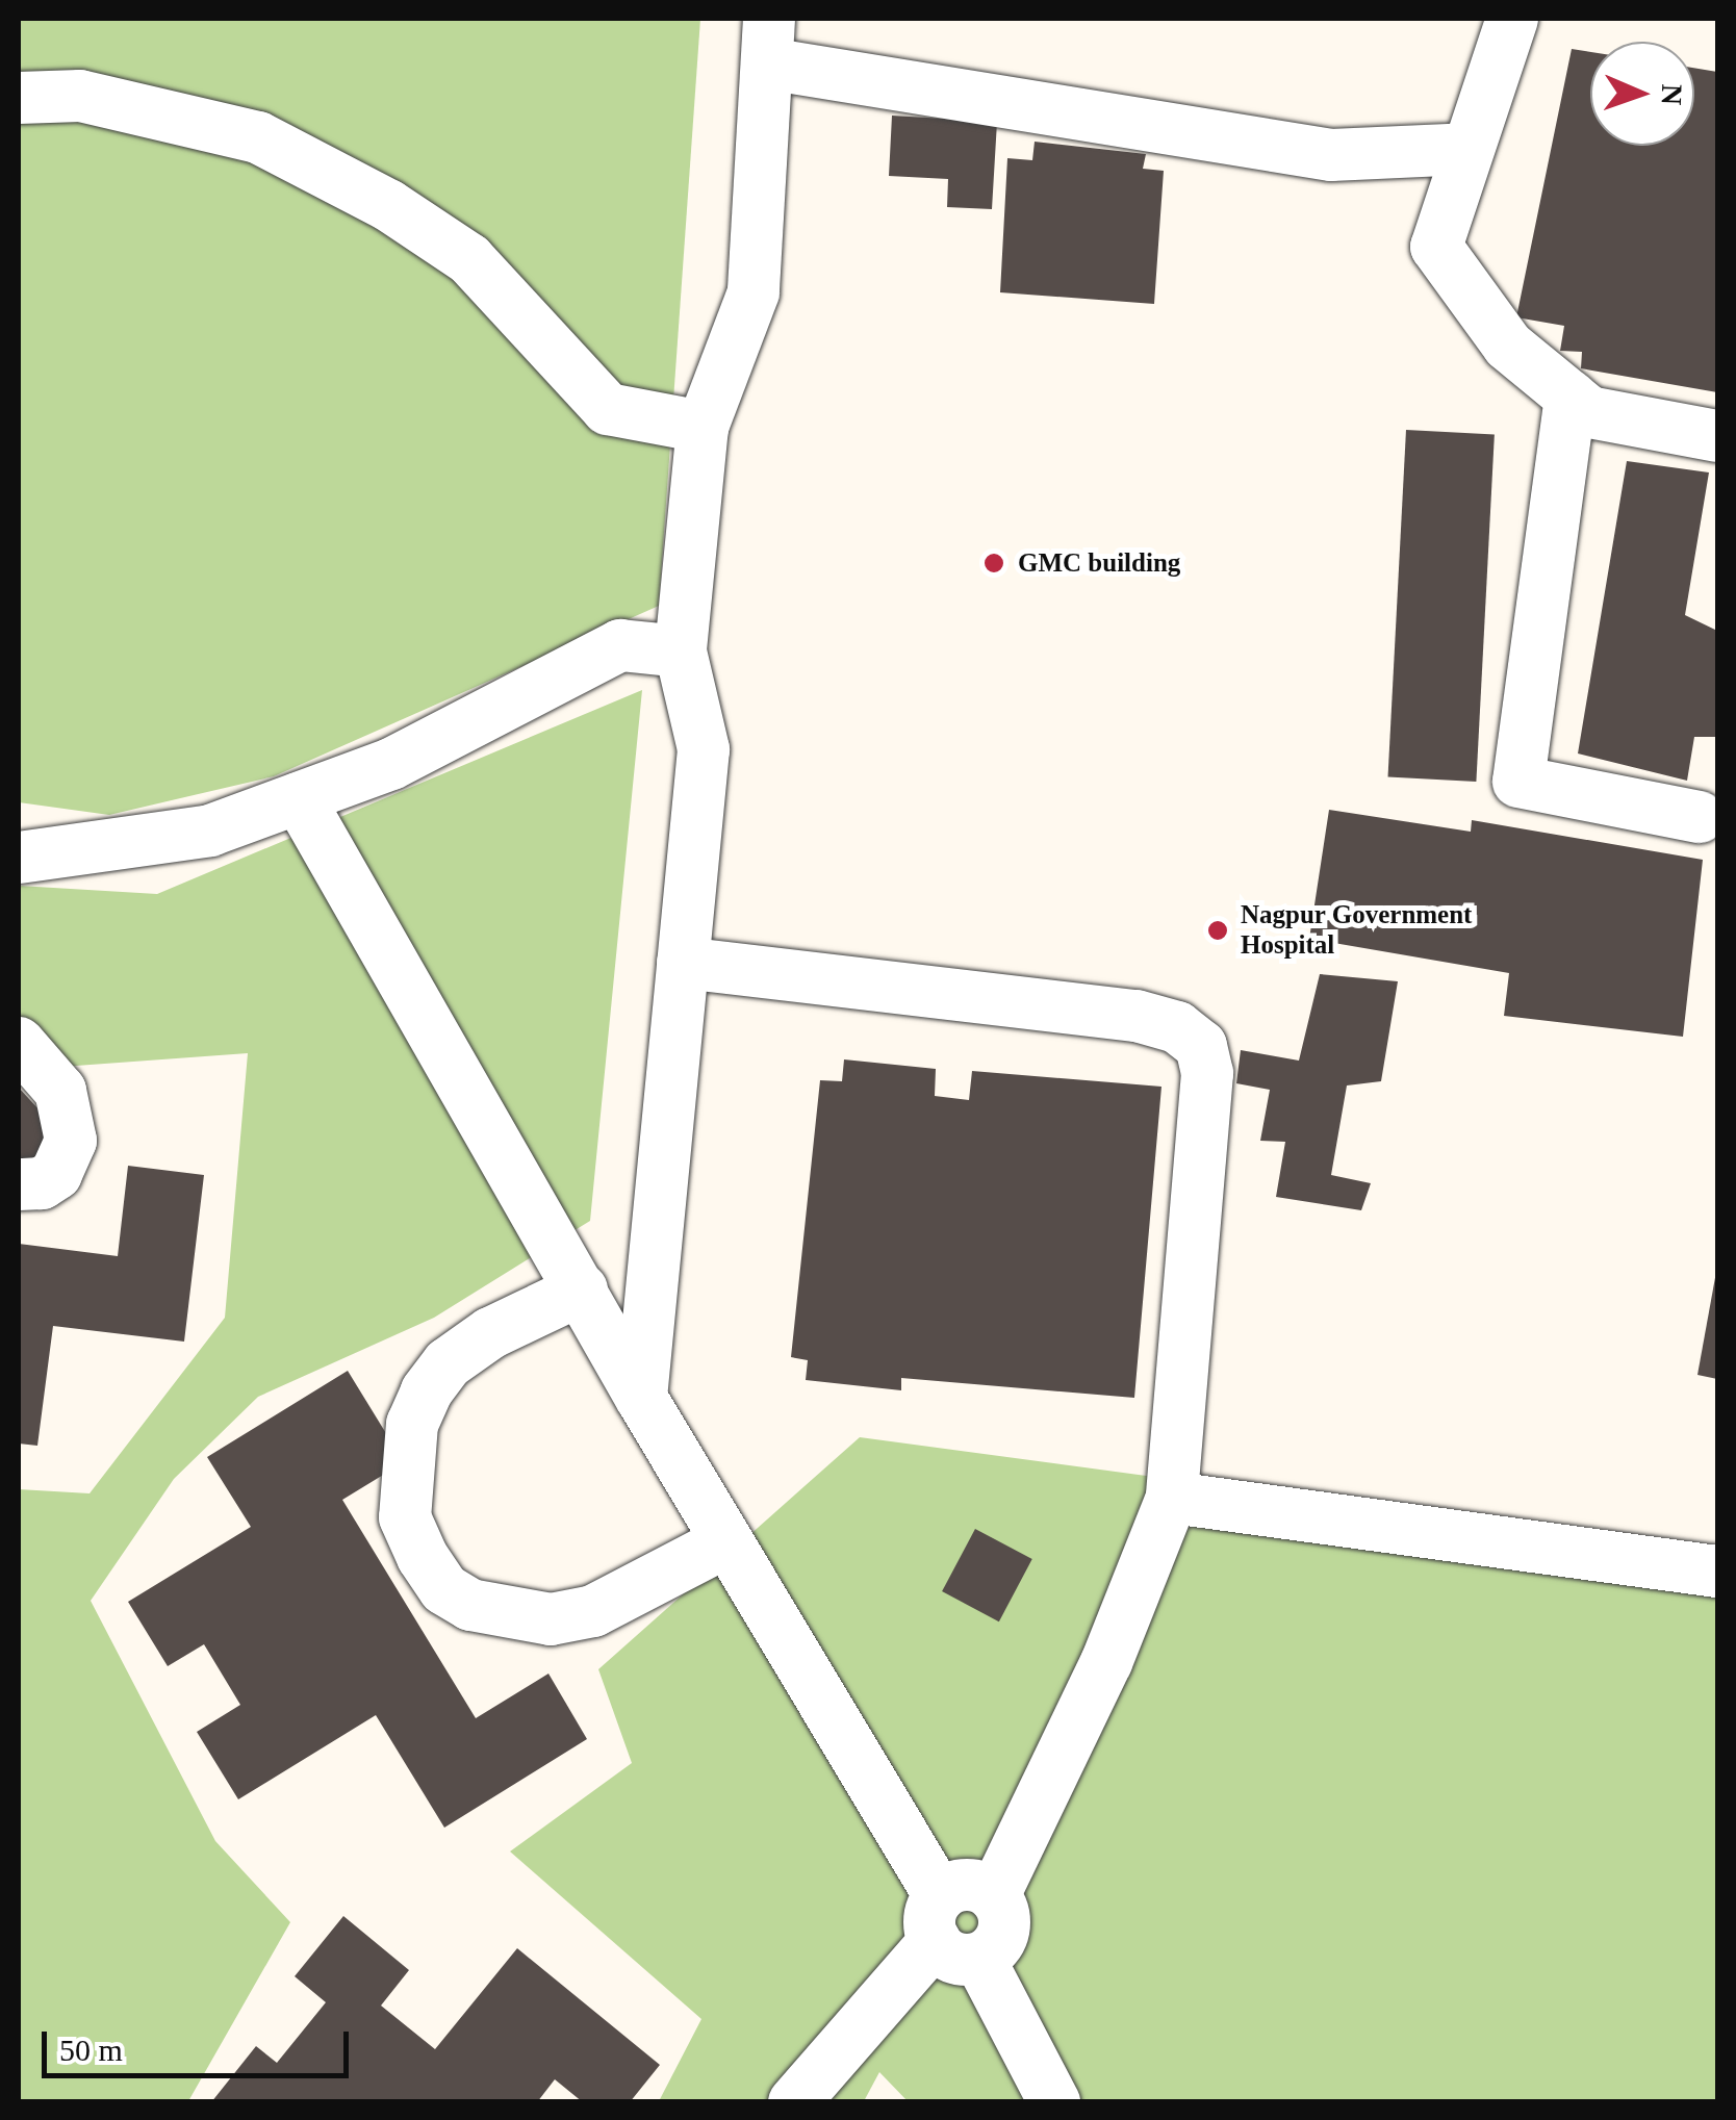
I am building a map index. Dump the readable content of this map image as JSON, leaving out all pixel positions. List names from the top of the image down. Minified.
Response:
{"places":["GMC building","Nagpur Government Hospital"],"scale_bar":"50 m","north":"right"}
